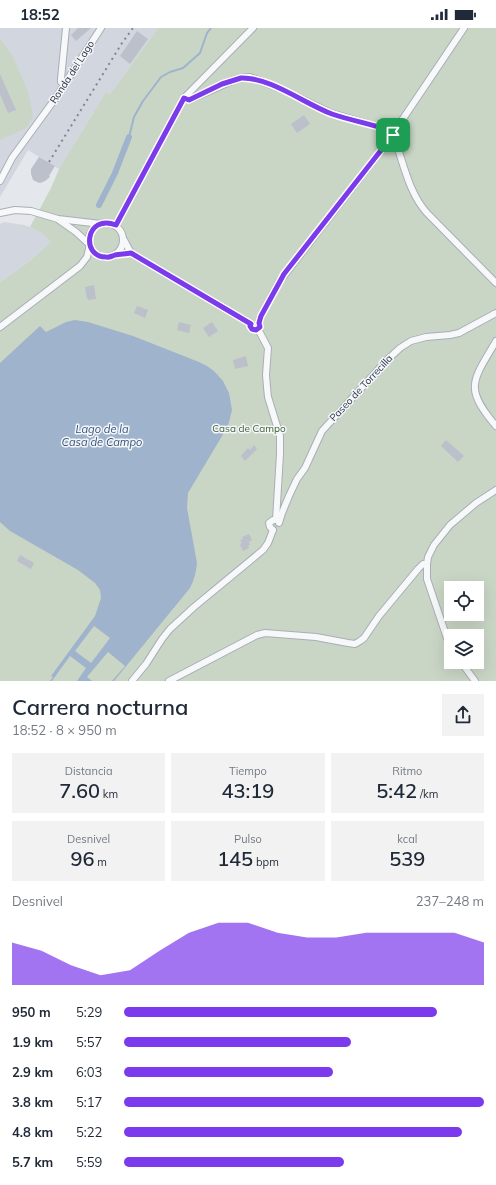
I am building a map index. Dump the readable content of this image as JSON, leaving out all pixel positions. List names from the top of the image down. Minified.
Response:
{"streets":{"street":["Ronda del Lago","Paseo de Torrecilla"]},"water":["Lago de la Casa de Campo"],"parks":["Casa de Campo"],"page":{"status":"18:52","heading":["Carrera nocturna","18:52 · 8 × 950 m"],"stats":[["Distancia","7.60 km"],["Tiempo","43:19"],["Ritmo","5:42 /km"],["Desnivel","96 m"],["Pulso","145 bpm"],["kcal","539"]],"chart":["Desnivel","237–248 m"],"list":[{"name":"950 m","note":"5:29"},{"name":"1.9 km","note":"5:57"},{"name":"2.9 km","note":"6:03"},{"name":"3.8 km","note":"5:17"},{"name":"4.8 km","note":"5:22"},{"name":"5.7 km","note":"5:59"}]}}
